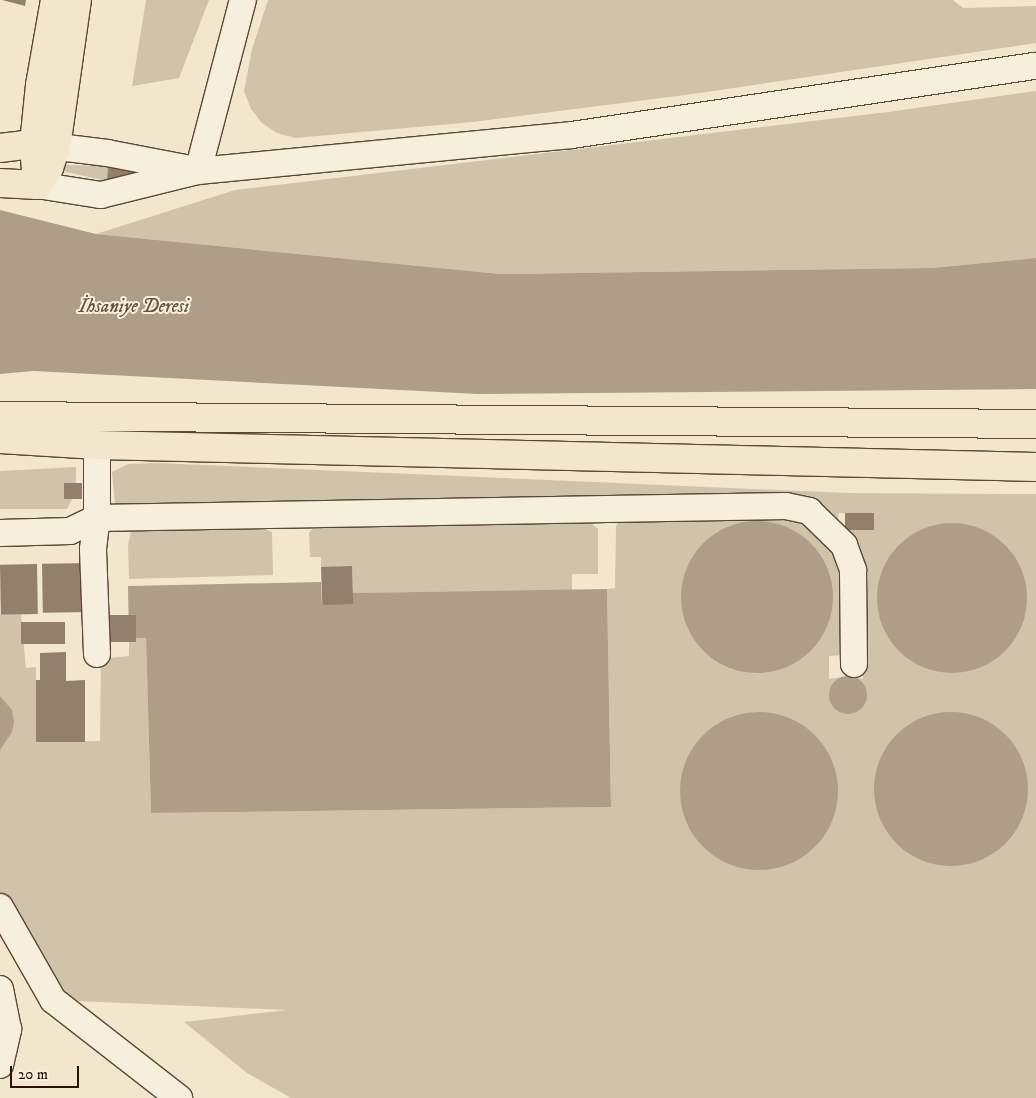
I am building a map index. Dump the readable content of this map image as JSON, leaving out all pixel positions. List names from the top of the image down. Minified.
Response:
{"water":["İhsaniye Deresi"],"scale_bar":"20 m"}
